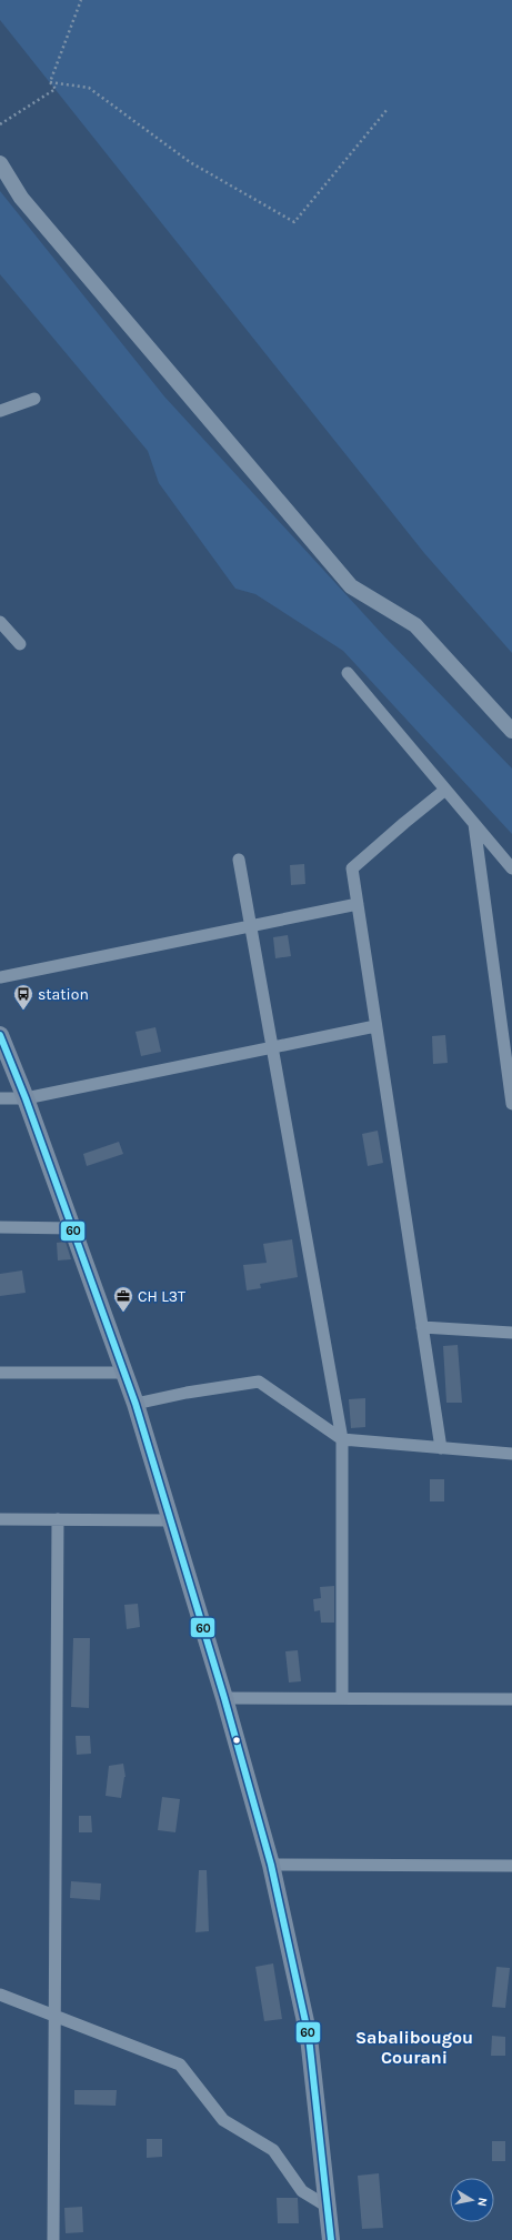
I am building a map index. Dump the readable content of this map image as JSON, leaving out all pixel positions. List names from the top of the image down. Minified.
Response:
{"districts":["Sabalibougou Courani"],"places":{"bus stop":["station"],"office":["CH L3T"]},"lines":["transit line 60"],"north":"right"}
